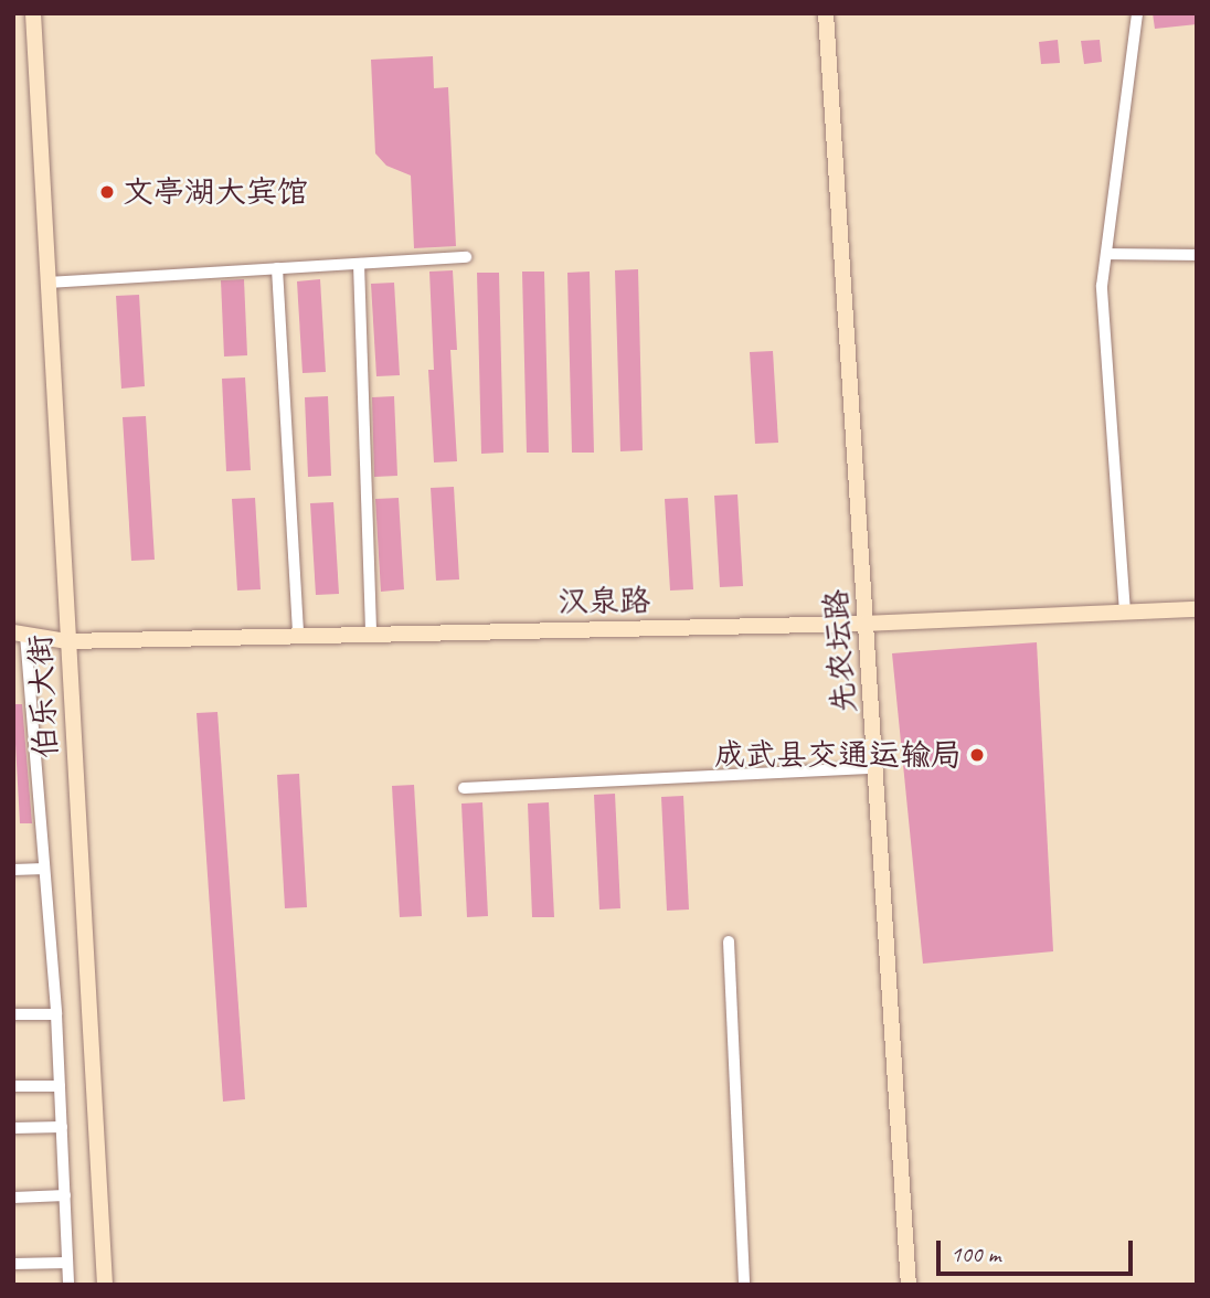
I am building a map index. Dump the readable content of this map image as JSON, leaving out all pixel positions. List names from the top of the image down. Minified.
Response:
{"streets":{"street":["汉泉路","先农坛路","伯乐大街"]},"crossings":[["汉泉路","先农坛路"],["汉泉路","伯乐大街"]],"places":["文亭湖大宾馆","成武县交通运输局"],"scale_bar":"100 m"}
